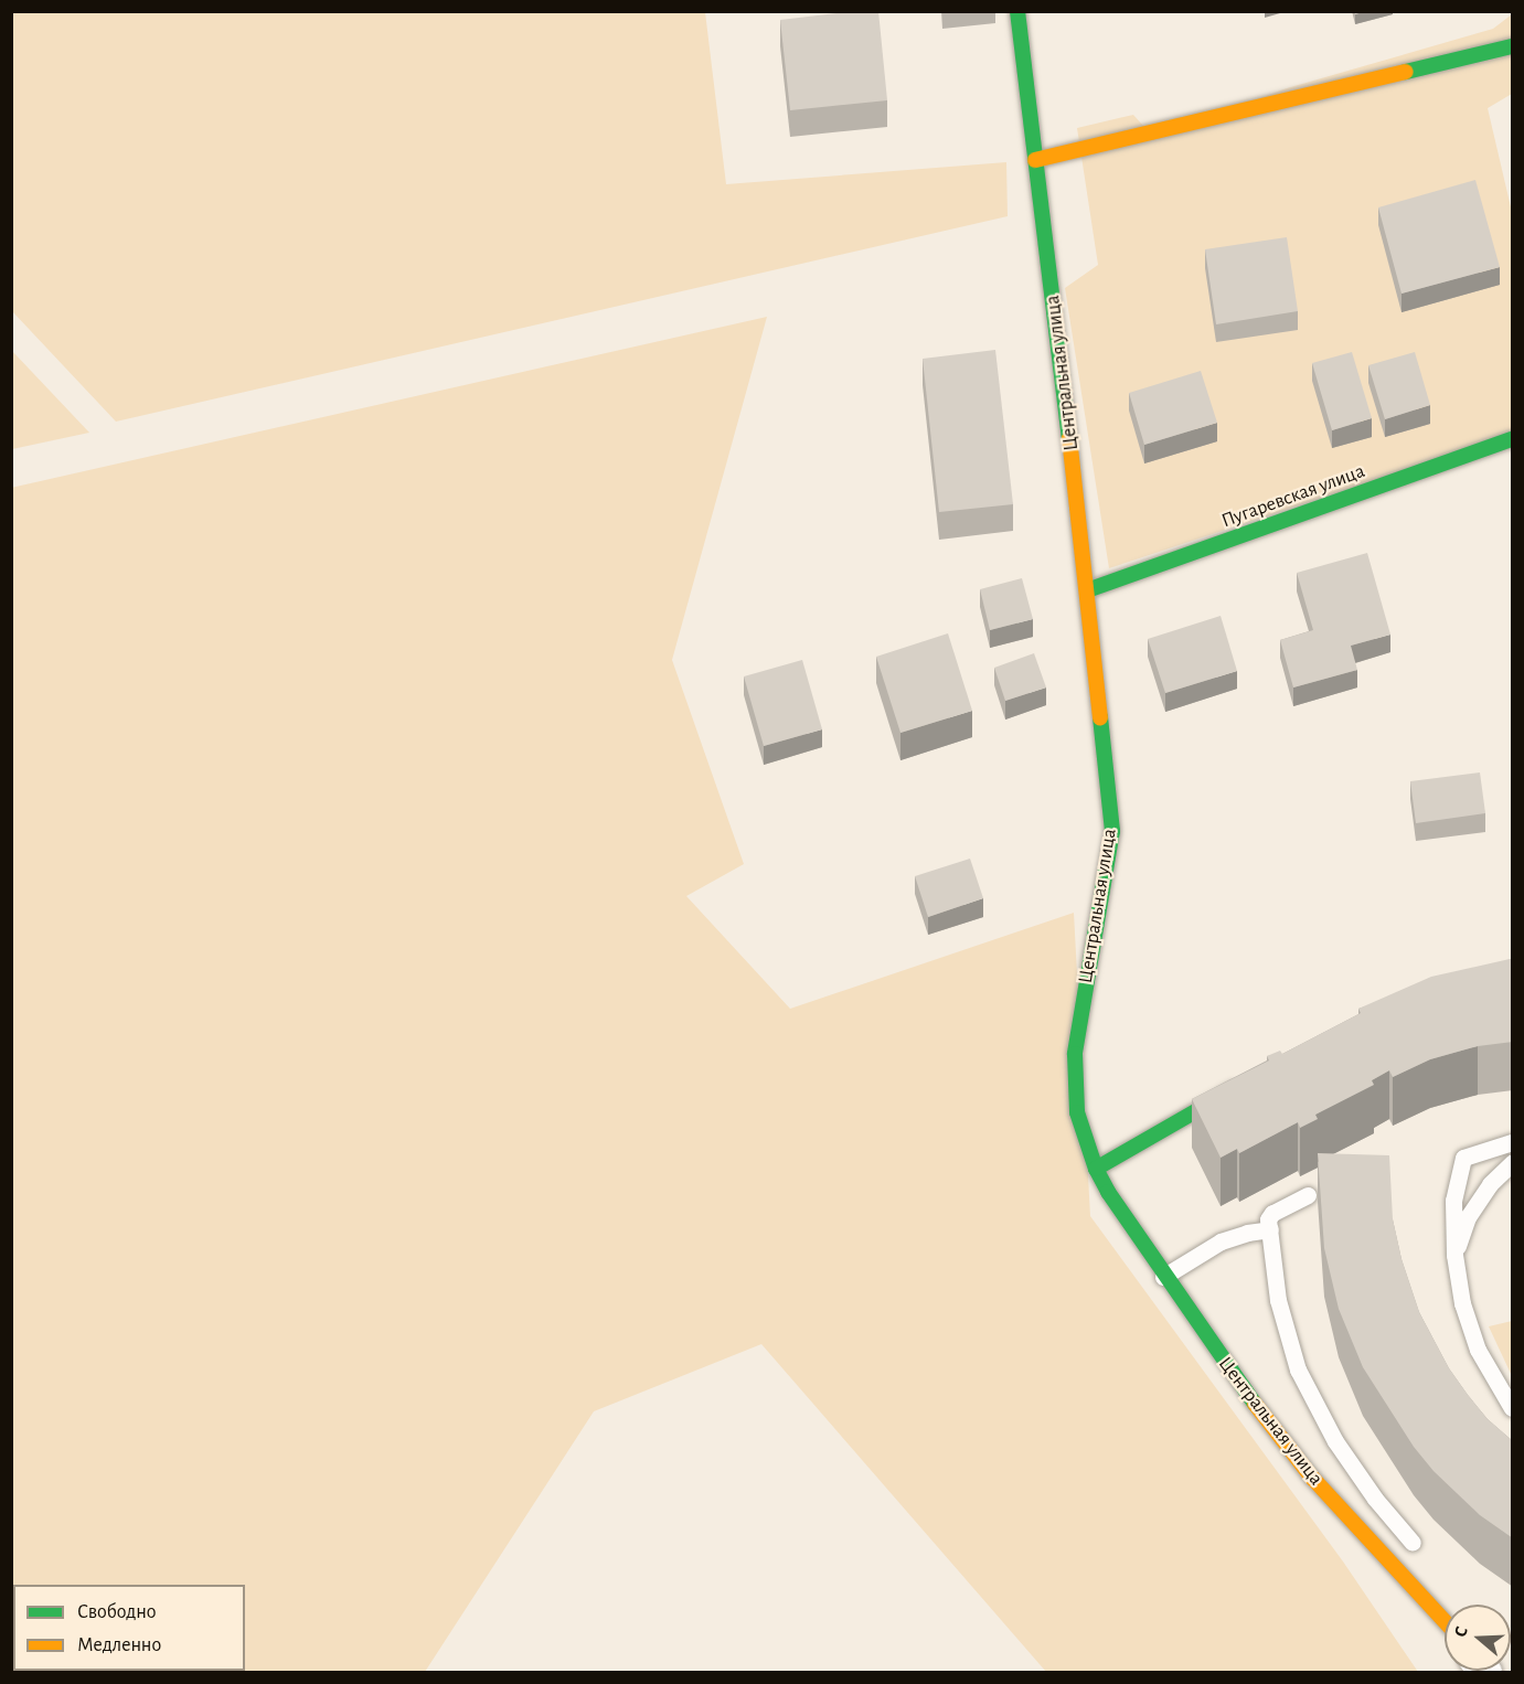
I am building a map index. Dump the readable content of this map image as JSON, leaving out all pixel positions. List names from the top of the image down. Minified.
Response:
{"streets":{"street":["Центральная улица","Пугаревская улица"]},"crossings":[["Центральная улица","Пугаревская улица"]],"legend":["Свободно","Медленно"],"north":"left"}
